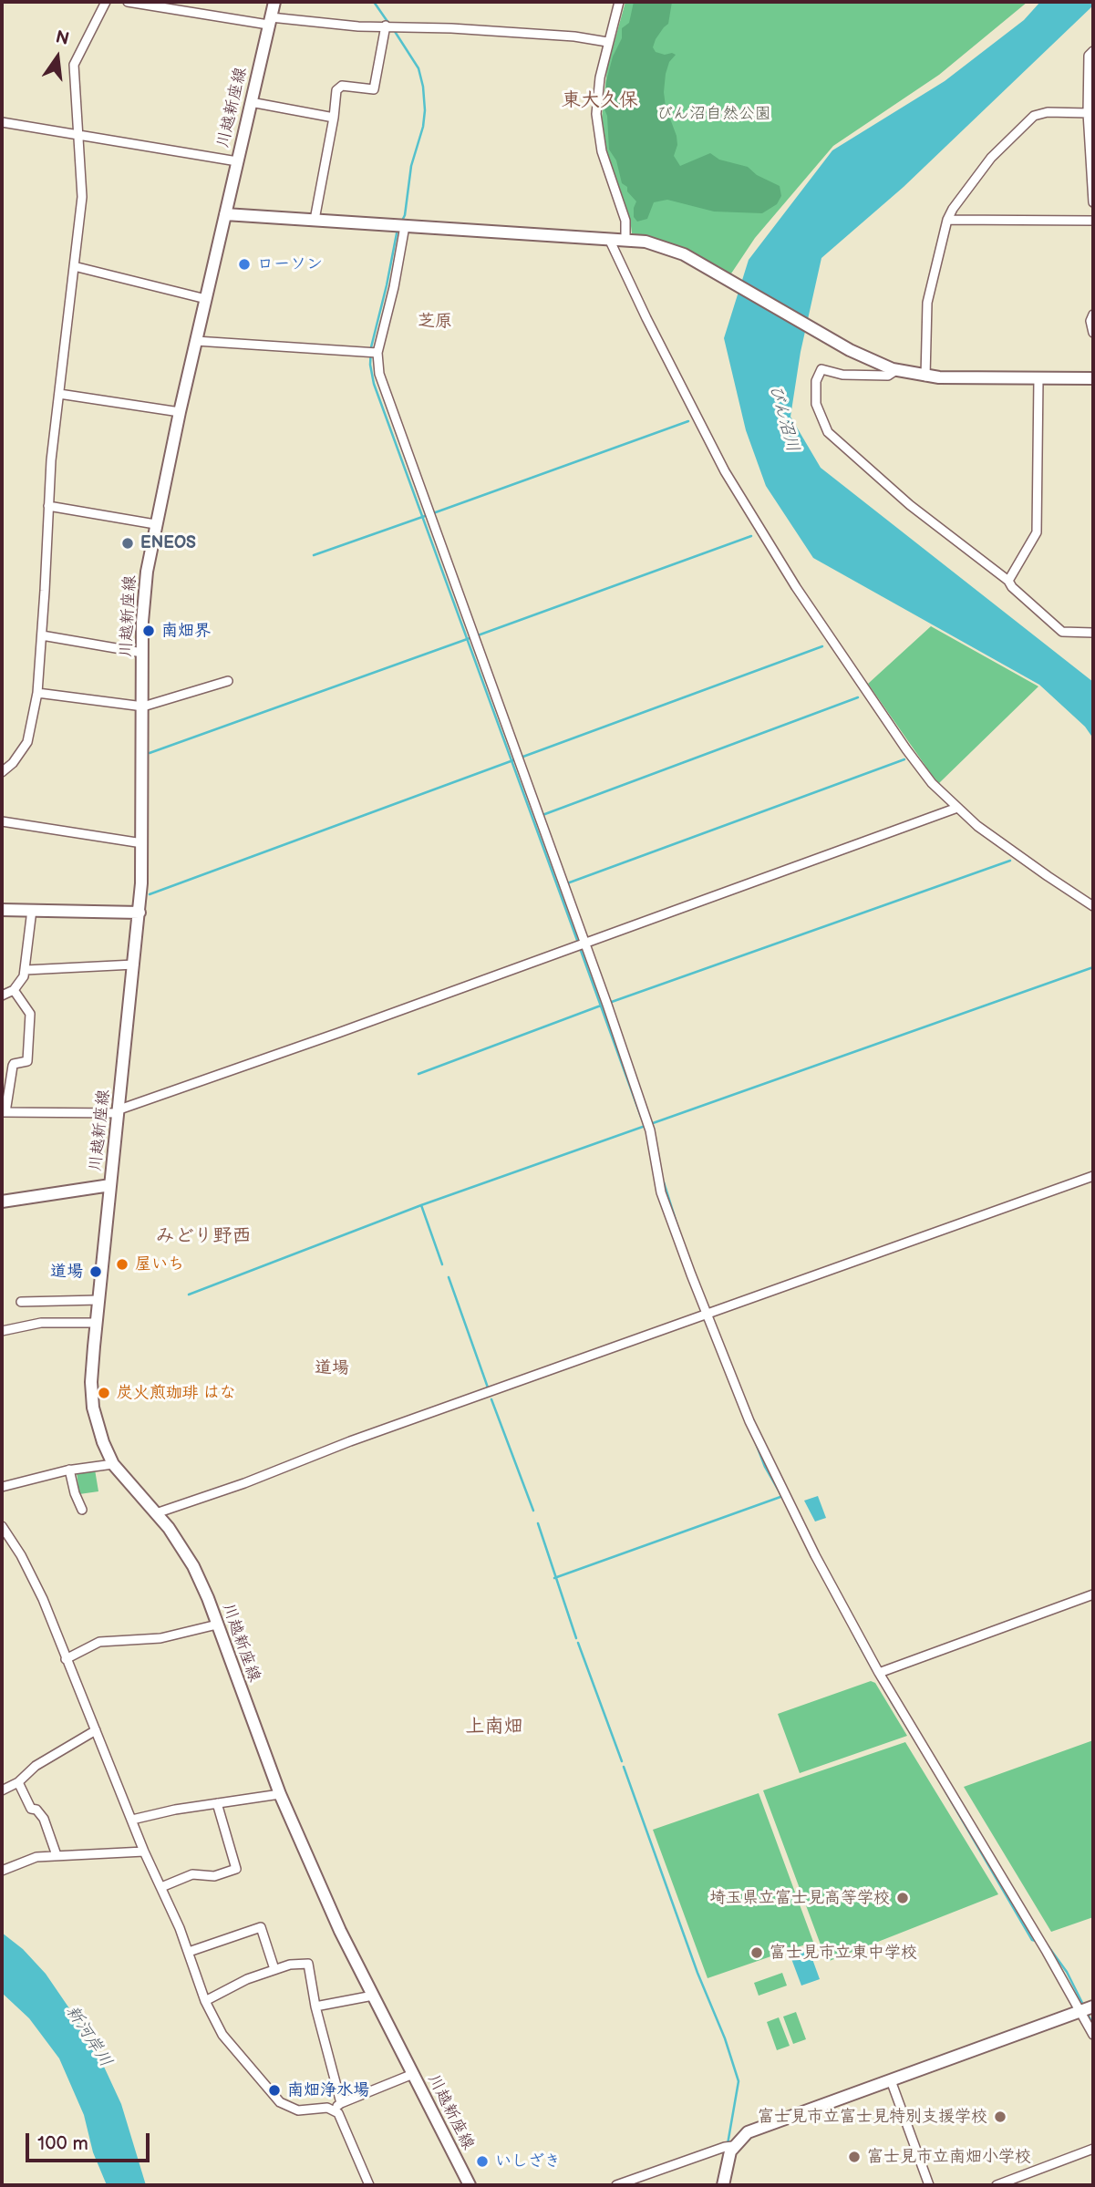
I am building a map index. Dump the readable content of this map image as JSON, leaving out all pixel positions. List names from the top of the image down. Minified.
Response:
{"streets":{"main road":["川越新座線"]},"districts":["東大久保","芝原","みどり野西","道場","上南畑"],"water":["びん沼川","新河岸川"],"parks":["びん沼自然公園"],"places":["ローソン","ENEOS","南畑界","屋いち","道場","炭火煎珈琲 はな","埼玉県立富士見高等学校","富士見市立東中学校","南畑浄水場","富士見市立富士見特別支援学校","富士見市立南畑小学校","いしざき"],"scale_bar":"100 m","north":"top"}
